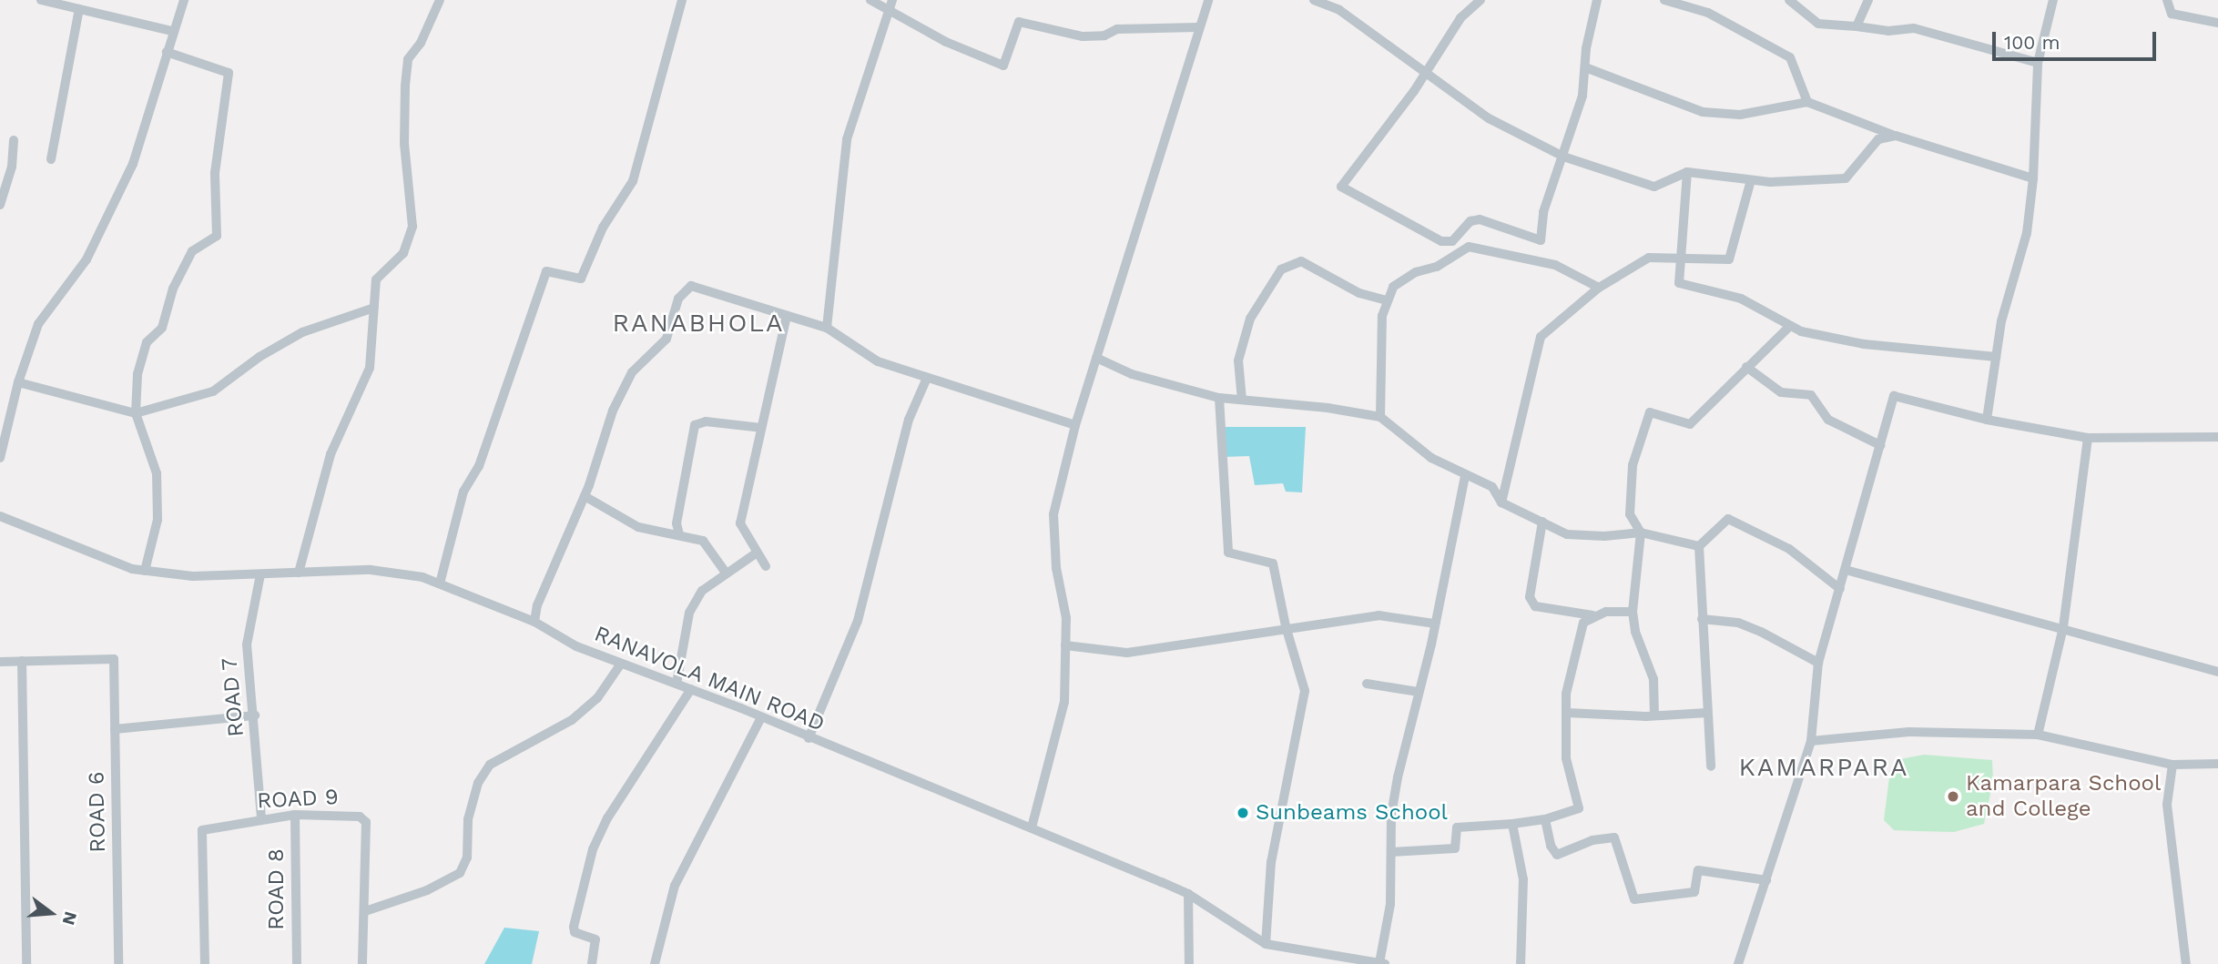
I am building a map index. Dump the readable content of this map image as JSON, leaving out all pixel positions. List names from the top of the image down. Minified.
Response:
{"streets":{"street":["RANAVOLA MAIN ROAD","ROAD 7","ROAD 9","ROAD 6","ROAD 8"]},"crossings":[["RANAVOLA MAIN ROAD","ROAD 7"],["ROAD 7","ROAD 9"],["ROAD 9","ROAD 8"]],"districts":["RANABHOLA","KAMARPARA"],"places":["Kamarpara School and College","Sunbeams School"],"scale_bar":"100 m","north":"right"}
